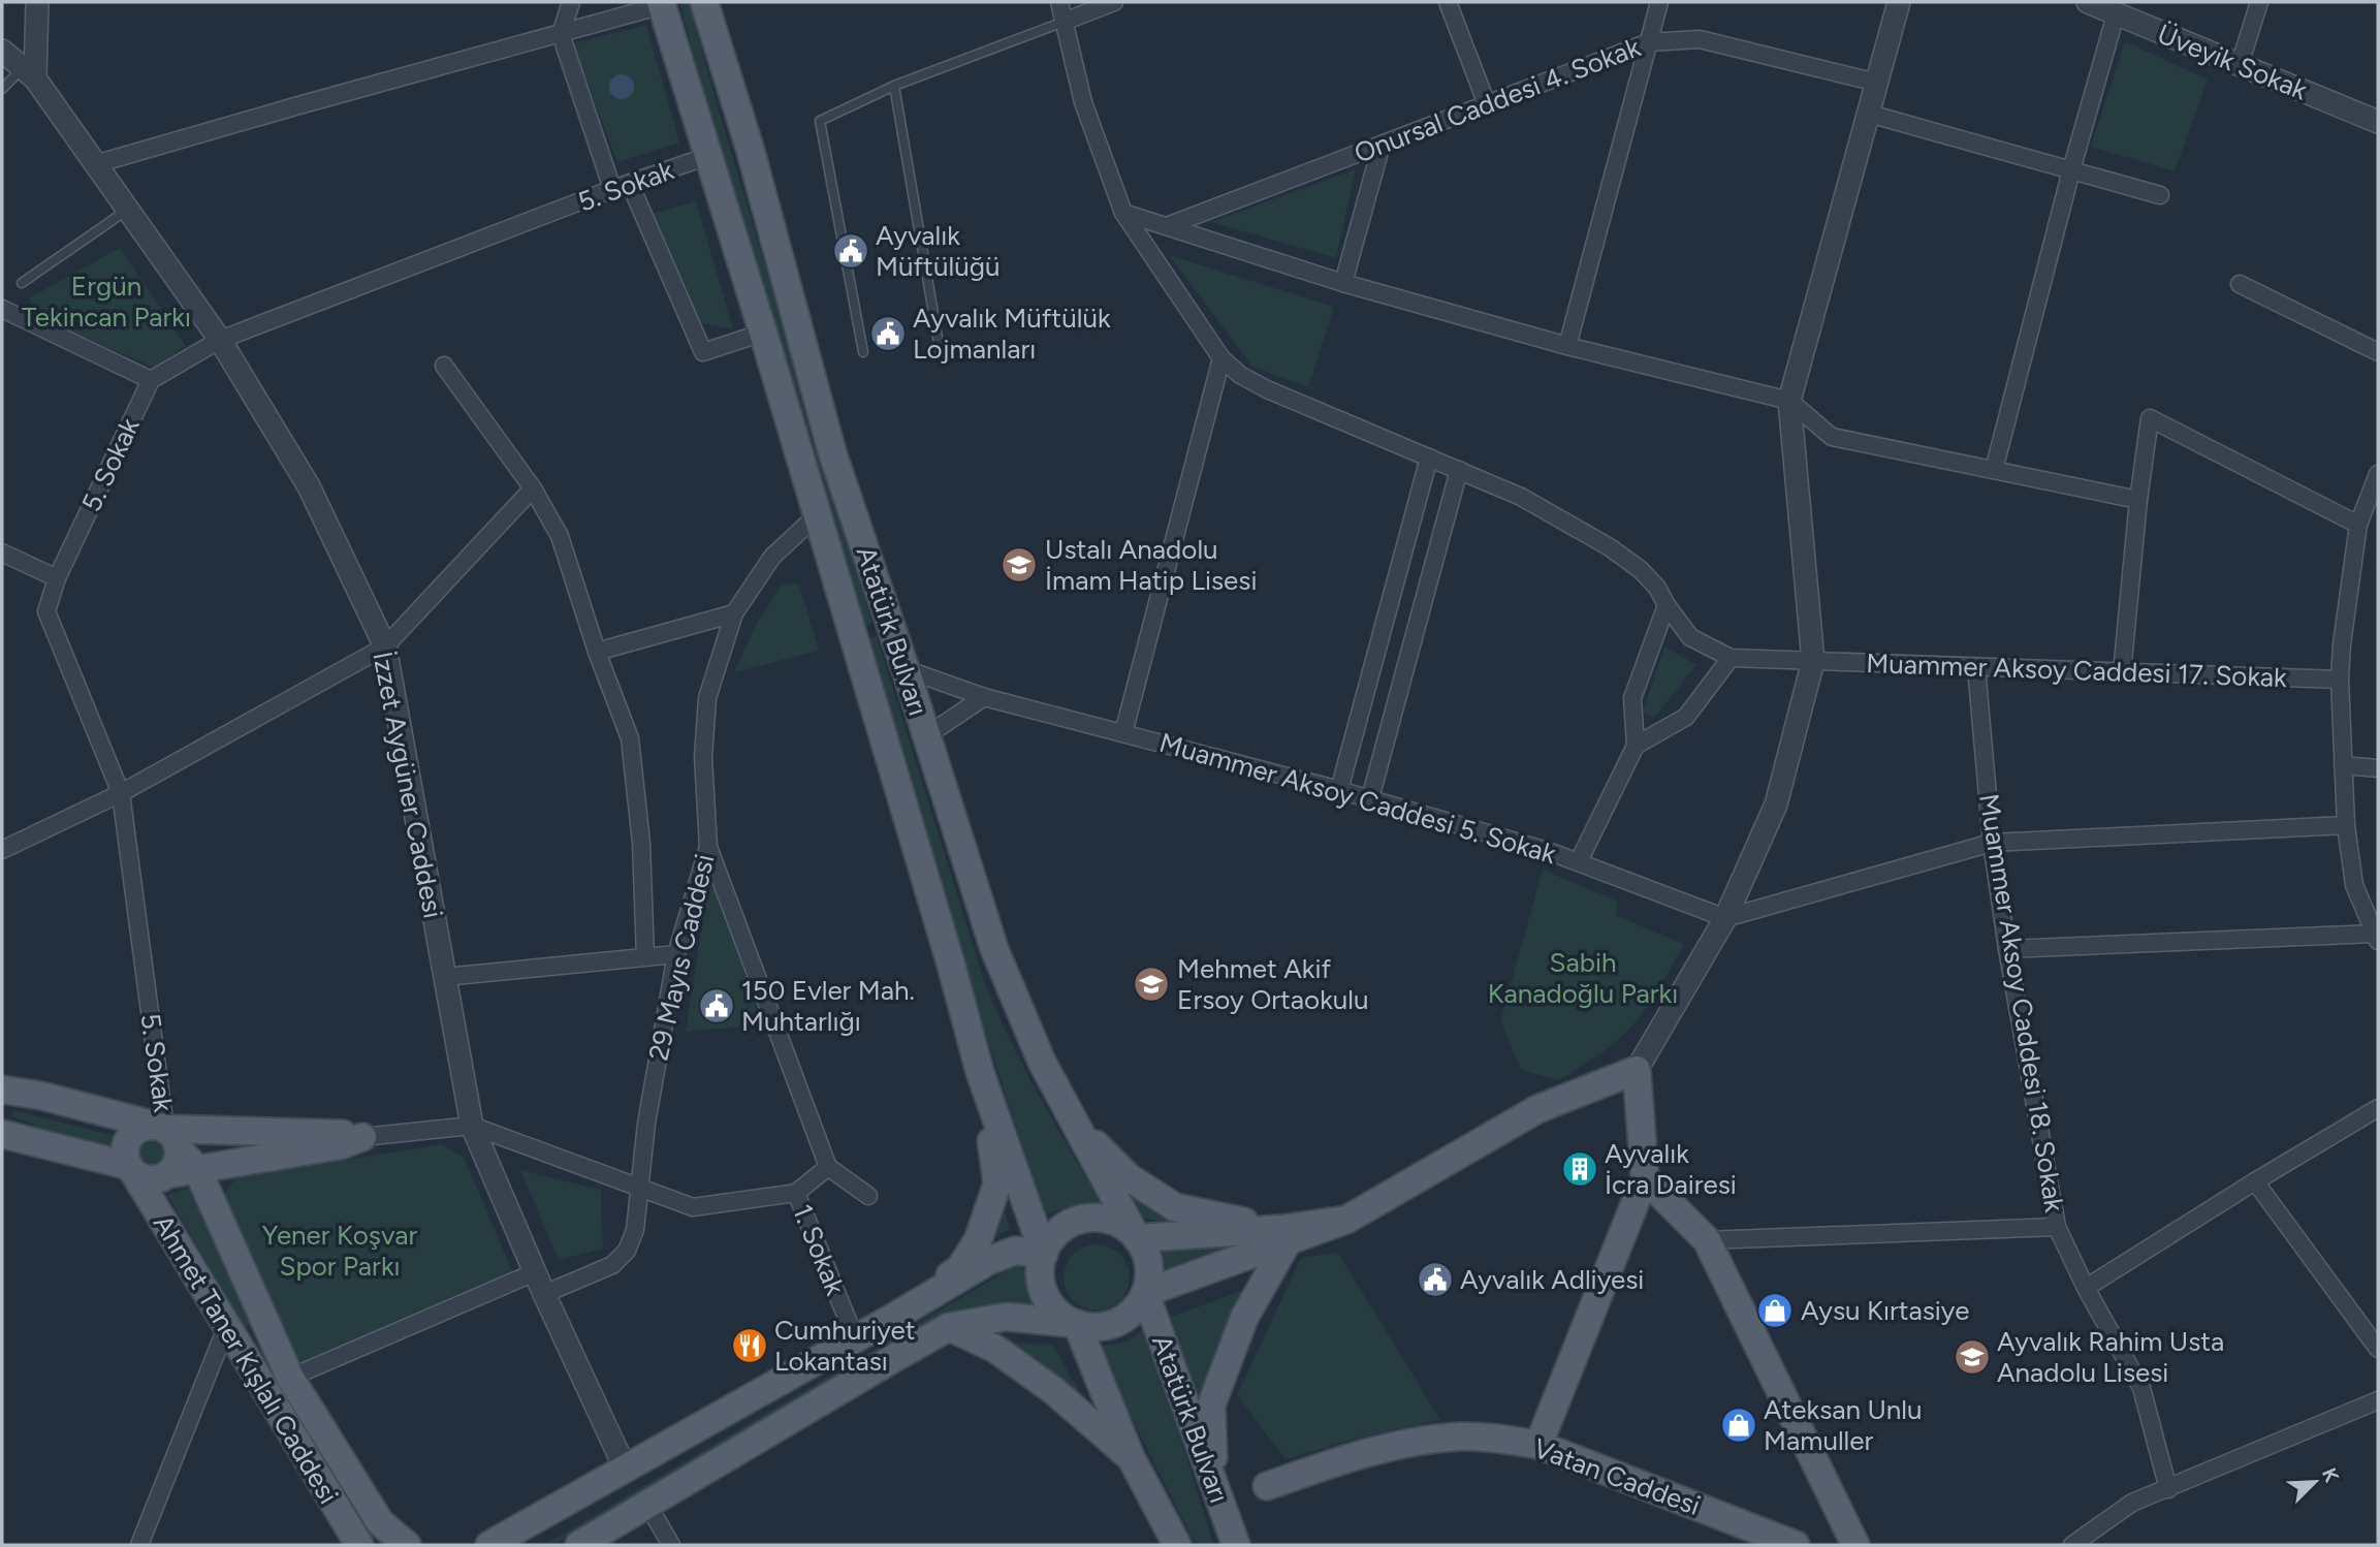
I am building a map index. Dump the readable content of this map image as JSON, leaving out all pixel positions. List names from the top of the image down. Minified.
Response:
{"streets":{"main road":["Atatürk Bulvarı","Ahmet Taner Kışlalı Caddesi","Vatan Caddesi"],"street":["Üveyik Sokak","Onursal Caddesi 4. Sokak","5. Sokak","Muammer Aksoy Caddesi 17. Sokak","İzzet Aygüner Caddesi","Muammer Aksoy Caddesi 5. Sokak","29 Mayıs Caddesi","Muammer Aksoy Caddesi 18. Sokak","1. Sokak"]},"crossings":[["5. Sokak","Atatürk Bulvarı"],["5. Sokak","İzzet Aygüner Caddesi"],["5. Sokak","Ahmet Taner Kışlalı Caddesi"],["Atatürk Bulvarı","Muammer Aksoy Caddesi 5. Sokak"],["Atatürk Bulvarı","29 Mayıs Caddesi"],["Muammer Aksoy Caddesi 17. Sokak","Muammer Aksoy Caddesi 18. Sokak"],["İzzet Aygüner Caddesi","29 Mayıs Caddesi"],["29 Mayıs Caddesi","1. Sokak"]],"parks":["Ergün Tekincan Parkı","Sabih Kanadoğlu Parkı","Yener Koşvar Spor Parkı"],"places":{"public building":["Ayvalık Müftülüğü","Ayvalık Müftülük Lojmanları","150 Evler Mah. Muhtarlığı","Ayvalık Adliyesi"],"school or university":["Ustalı Anadolu İmam Hatip Lisesi","Mehmet Akif Ersoy Ortaokulu","Ayvalık Rahim Usta Anadolu Lisesi"],"building":["Ayvalık İcra Dairesi"],"shop":["Aysu Kırtasiye","Ateksan Unlu Mamuller"],"restaurant":["Cumhuriyet Lokantası"]},"north":"top right"}
